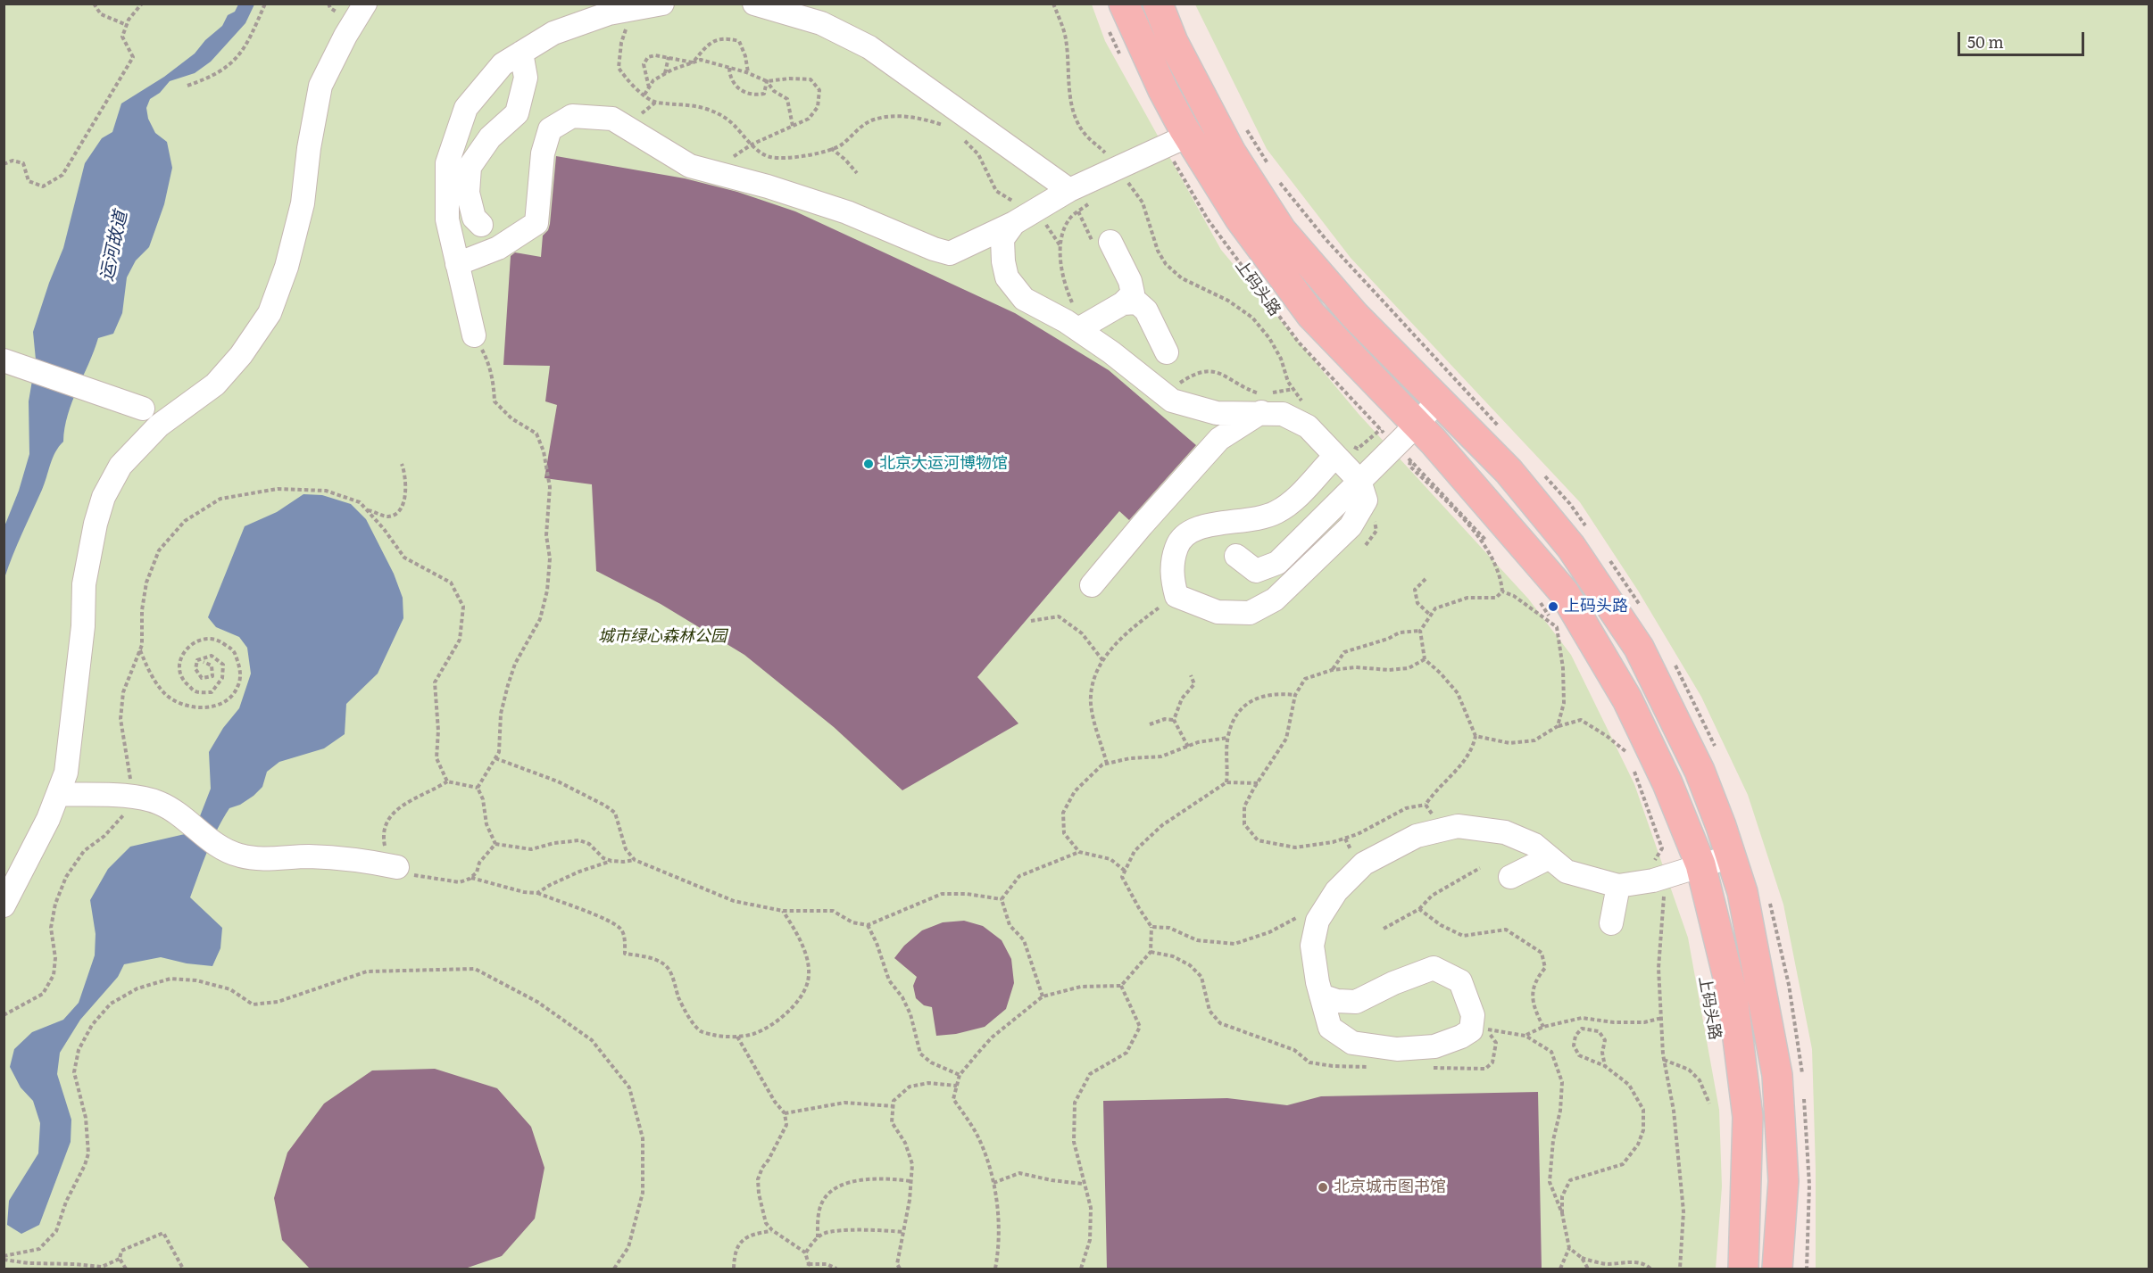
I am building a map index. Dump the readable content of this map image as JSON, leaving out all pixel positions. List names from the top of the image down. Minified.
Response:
{"streets":{"main road":["上码头路"]},"water":["运河故道"],"parks":["城市绿心森林公园"],"places":["北京大运河博物馆","上码头路","北京城市图书馆"],"scale_bar":"50 m"}
